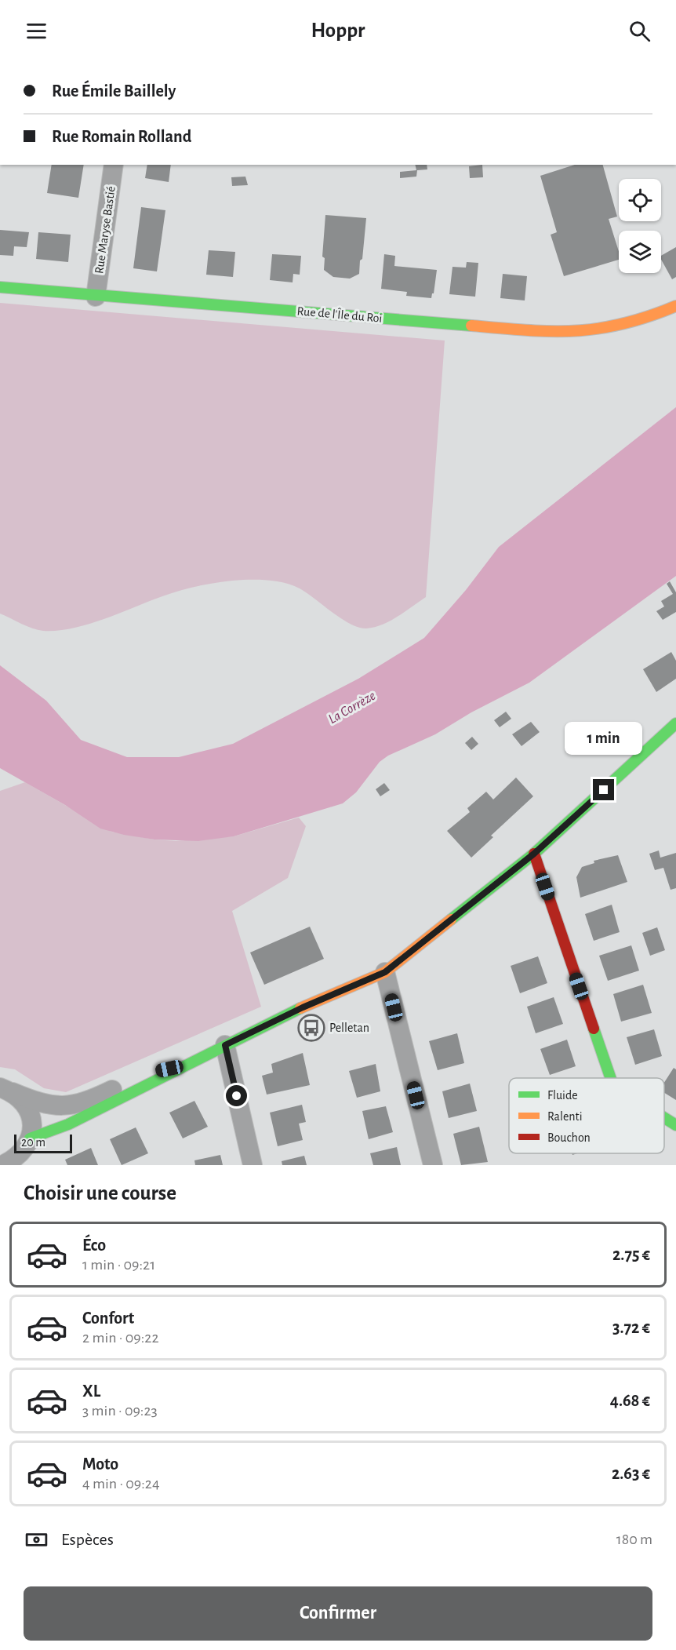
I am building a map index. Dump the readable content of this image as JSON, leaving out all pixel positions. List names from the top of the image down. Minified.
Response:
{"streets":{"street":["Rue Maryse Bastié","Rue de l'Île du Roi"]},"crossings":[["Rue Maryse Bastié","Rue de l'Île du Roi"]],"water":["La Corrèze"],"places":{"bus stop":["Pelletan"]},"legend":["Fluide","Ralenti","Bouchon"],"scale_bar":"20 m","page":{"header":"Hoppr","banner":["Rue Émile Baillely","Rue Romain Rolland"],"bubble":"1 min","scale":"20 m","heading":"Choisir une course","list":[{"name":"Éco","note":"1 min · 09:21","value":"2.75 €"},{"name":"Confort","note":"2 min · 09:22","value":"3.72 €"},{"name":"XL","note":"3 min · 09:23","value":"4.68 €"},{"name":"Moto","note":"4 min · 09:24","value":"2.63 €"}],"pay":["Espèces","180 m"],"buttons":"Confirmer"}}
